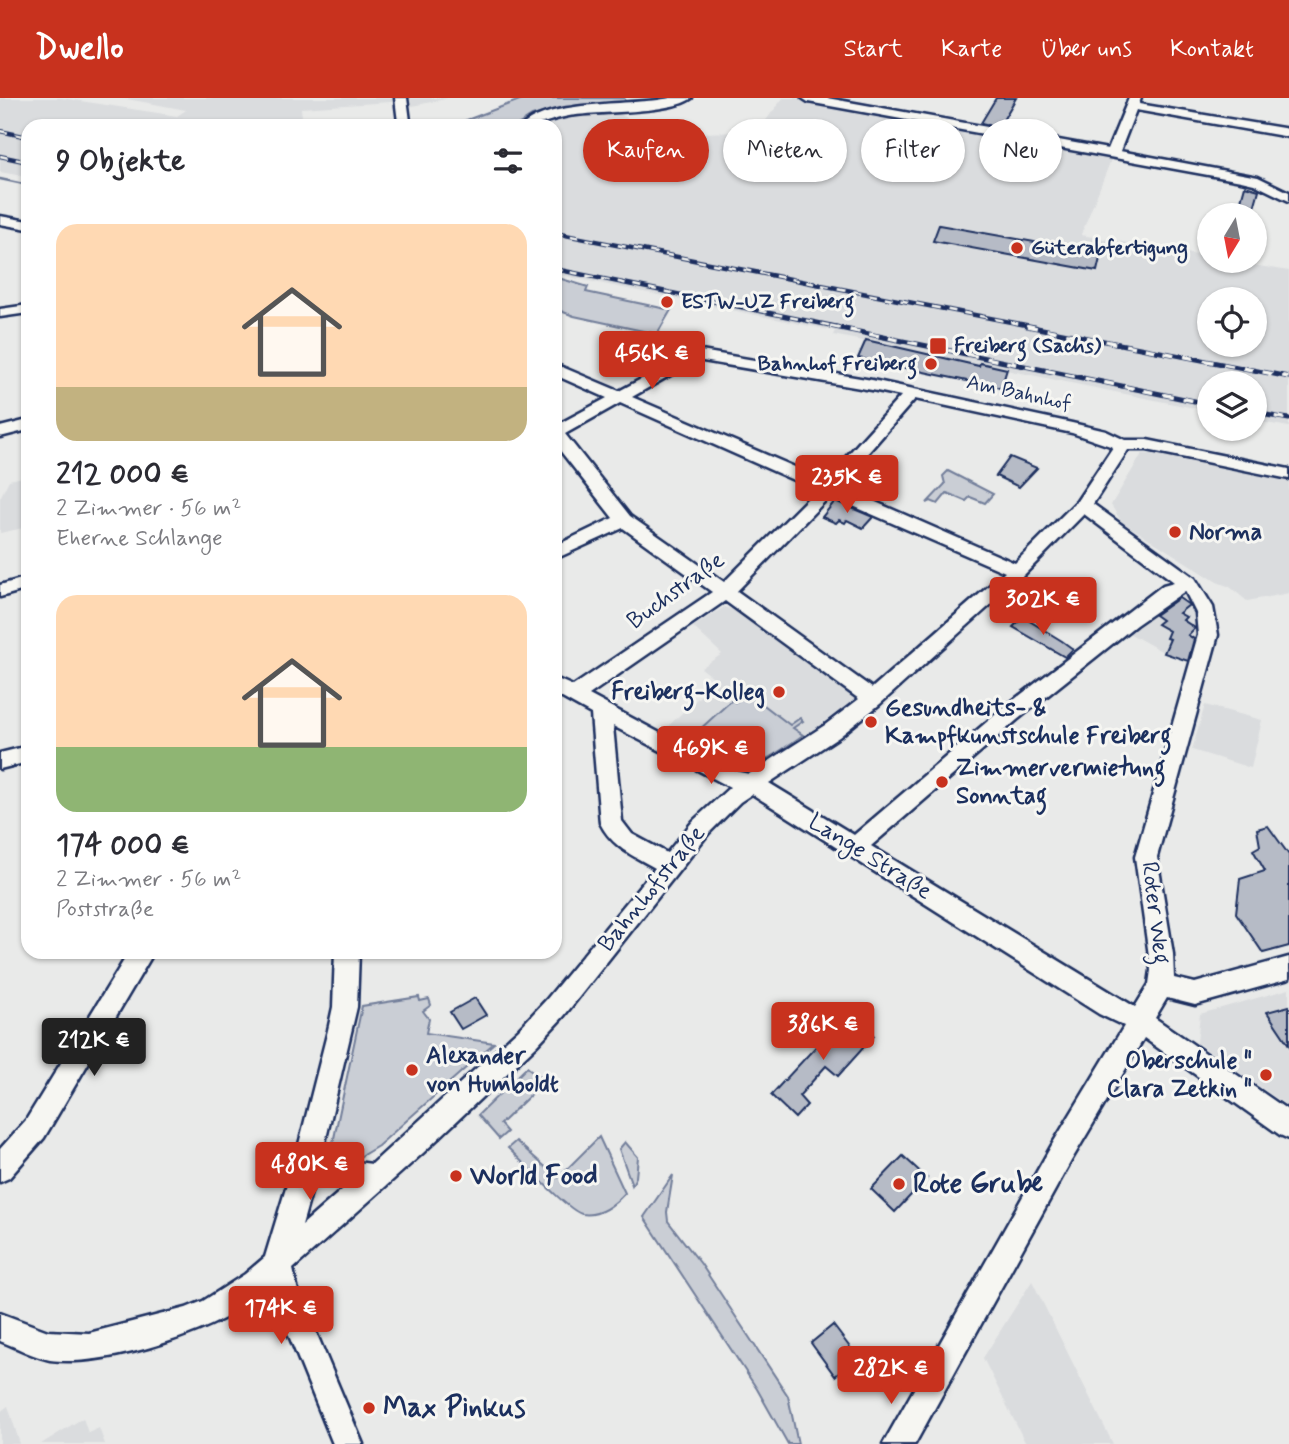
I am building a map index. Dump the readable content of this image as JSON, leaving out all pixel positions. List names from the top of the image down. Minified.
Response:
{"streets":{"street":["Am Bahnhof","Buchstraße","Lange Straße","Bahnhofstraße","Roter Weg"]},"crossings":[["Am Bahnhof","Buchstraße"],["Am Bahnhof","Bahnhofstraße"],["Buchstraße","Lange Straße"],["Lange Straße","Bahnhofstraße"],["Lange Straße","Roter Weg"],["Bahnhofstraße","Roter Weg"]],"places":{"other":["Güterabfertigung","ESTW-UZ Freiberg","Bahnhof Freiberg","Norma","Freiberg-Kolleg","Gesundheits- & Kampfkunstschule Freiberg","Zimmervermietung Sonntag","Alexander von Humboldt","Oberschule \" Clara Zetkin \"","World Food","Rote Grube","Max Pinkus"],"transit":["Freiberg (Sachs)"]},"north":"bottom","page":{"header":"Dwello","nav":["Start","Karte","Über uns","Kontakt"],"chip":["Kaufen","Mieten","Filter","Neu"],"heading":"9 Objekte","list":[{"name":"212 000 €","note":"2 Zimmer · 56 m² · Eherne Schlange"},{"name":"174 000 €","note":"2 Zimmer · 56 m² · Poststraße"}],"price":["456K €","235K €","302K €","469K €","386K €","212K €","480K €","174K €","282K €"]}}
